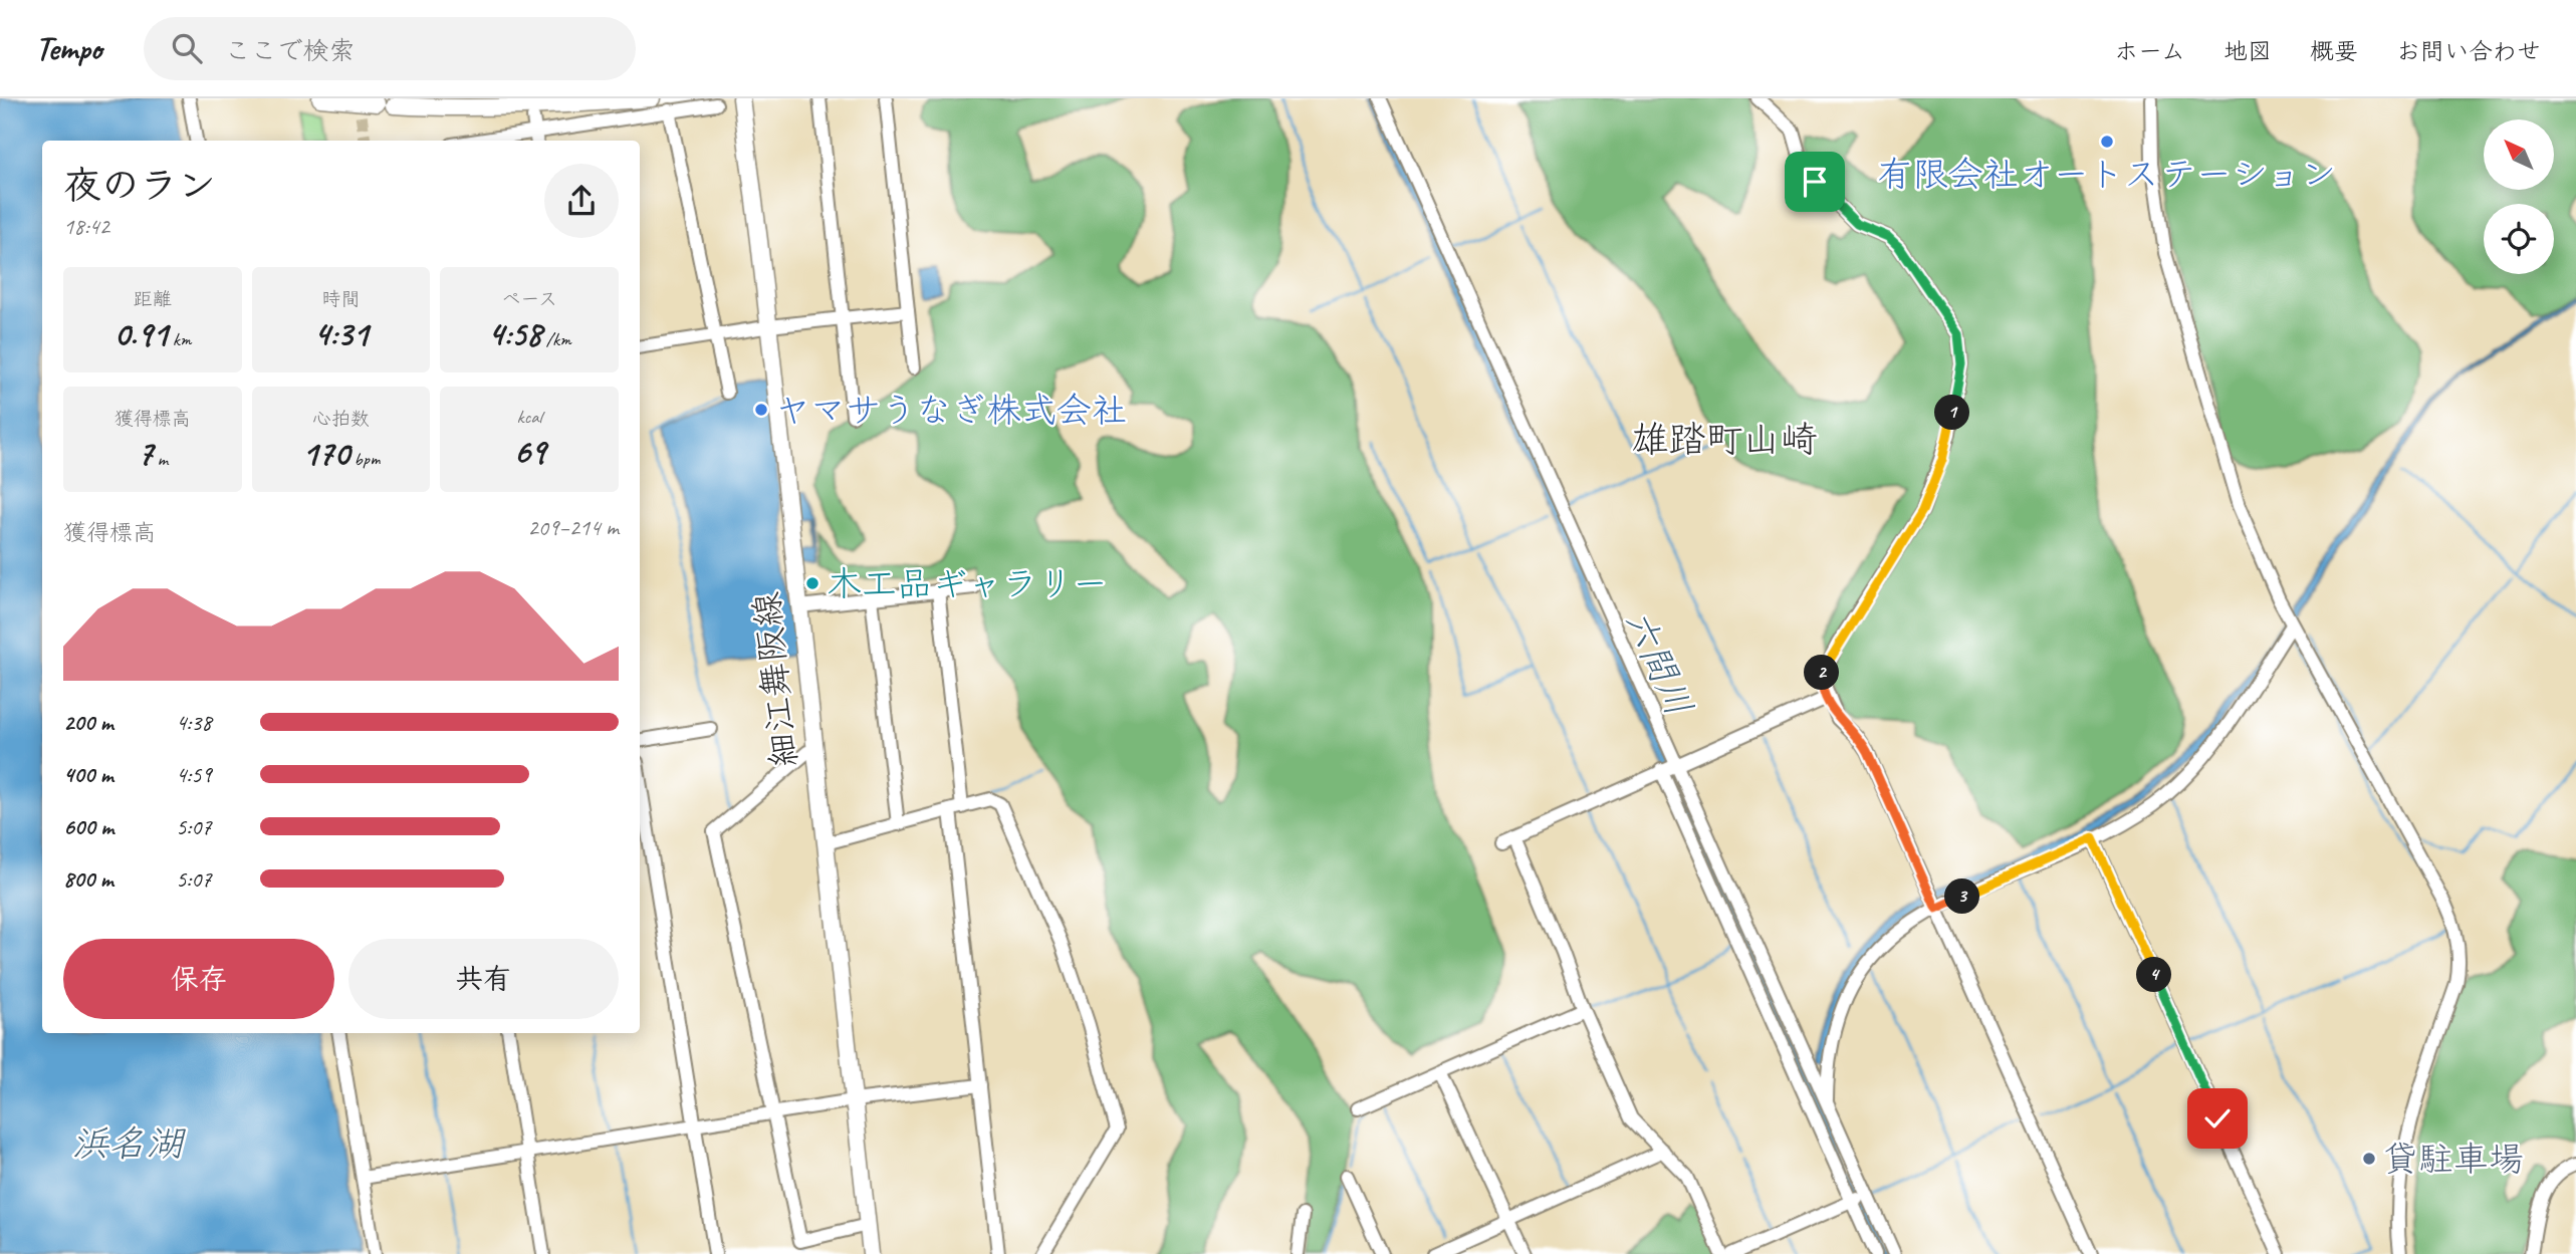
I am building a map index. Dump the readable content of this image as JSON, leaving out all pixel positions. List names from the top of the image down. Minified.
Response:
{"streets":{"main road":["細江舞阪線"]},"districts":["雄踏町山崎"],"water":["六間川","浜名湖"],"places":["有限会社オートステーション","ヤマサうなぎ株式会社","木工品ギャラリー","貸駐車場"],"north":"top left","page":{"header":"Tempo","search":"ここで検索","nav":["ホーム","地図","概要","お問い合わせ"],"heading":["夜のラン","18:42"],"stats":[["距離","0.91 km"],["時間","4:31"],["ペース","4:58 /km"],["獲得標高","7 m"],["心拍数","170 bpm"],["kcal","69"]],"pins":["1","2","3","4"],"chart":["獲得標高","209–214 m"],"list":[{"name":"200 m","note":"4:38"},{"name":"400 m","note":"4:59"},{"name":"600 m","note":"5:07"},{"name":"800 m","note":"5:07"}],"buttons":["保存","共有"]}}
